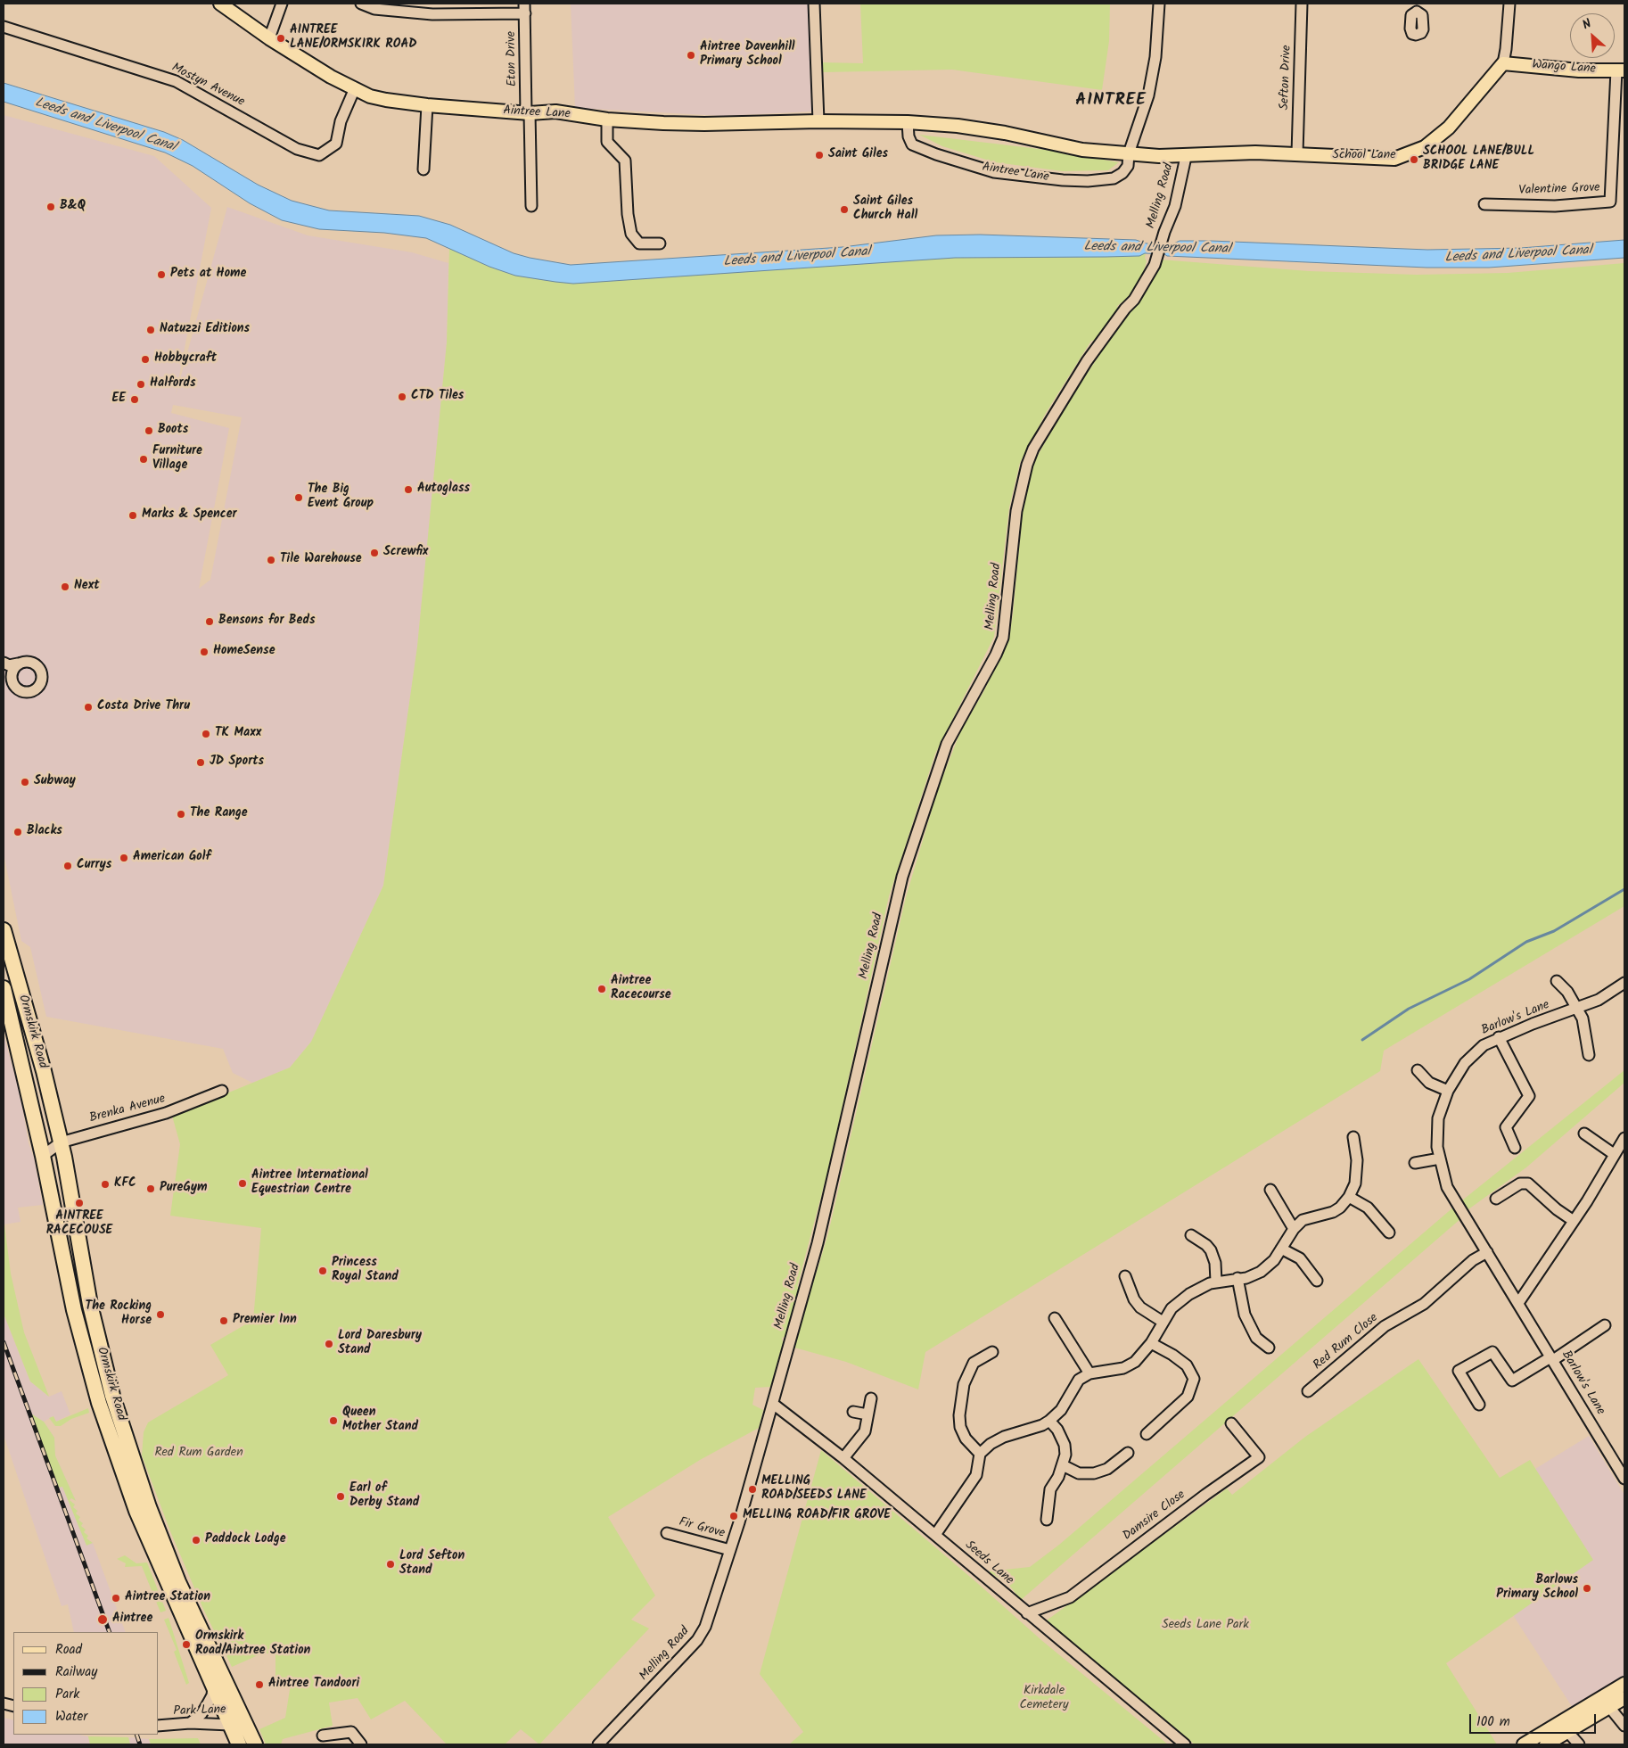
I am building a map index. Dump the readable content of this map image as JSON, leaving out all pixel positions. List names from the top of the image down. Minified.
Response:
{"streets":{"highway":["Ormskirk Road"],"main road":["Wango Lane","Aintree Lane","School Lane"],"street":["Eton Drive","Sefton Drive","Mostyn Avenue","Valentine Grove","Melling Road","Barlow's Lane","Brenka Avenue","Red Rum Close","Damsire Close","Fir Grove","Seeds Lane","Park Lane"]},"crossings":[["Eton Drive","Aintree Lane"],["Wango Lane","School Lane"],["Wango Lane","Valentine Grove"],["Sefton Drive","School Lane"],["Mostyn Avenue","Aintree Lane"],["Aintree Lane","School Lane"],["Aintree Lane","Melling Road"],["School Lane","Melling Road"],["Melling Road","Fir Grove"],["Melling Road","Seeds Lane"],["Barlow's Lane","Red Rum Close"],["Ormskirk Road","Brenka Avenue"],["Ormskirk Road","Park Lane"],["Damsire Close","Seeds Lane"]],"districts":["AINTREE"],"water":["Leeds and Liverpool Canal"],"parks":["Red Rum Garden","Seeds Lane Park","Kirkdale Cemetery"],"places":["AINTREE LANE/ORMSKIRK ROAD","Aintree Davenhill Primary School","Saint Giles","SCHOOL LANE/BULL BRIDGE LANE","B&Q","Saint Giles Church Hall","Pets at Home","Natuzzi Editions","Hobbycraft","Halfords","CTD Tiles","EE","Boots","Furniture Village","Autoglass","The Big Event Group","Marks & Spencer","Screwfix","Tile Warehouse","Next","Bensons for Beds","HomeSense","Costa Drive Thru","TK Maxx","JD Sports","Subway","The Range","Blacks","American Golf","Currys","Aintree Racecourse","Aintree International Equestrian Centre","KFC","PureGym","AINTREE RACECOUSE","Princess Royal Stand","The Rocking Horse","Premier Inn","Lord Daresbury Stand","Queen Mother Stand","MELLING ROAD/SEEDS LANE","Earl of Derby Stand","MELLING ROAD/FIR GROVE","Paddock Lodge","Lord Sefton Stand","Barlows Primary School","Aintree Station","Aintree","Ormskirk Road/Aintree Station","Aintree Tandoori"],"legend":["Road","Railway","Park","Water"],"scale_bar":"100 m","north":"top left"}
